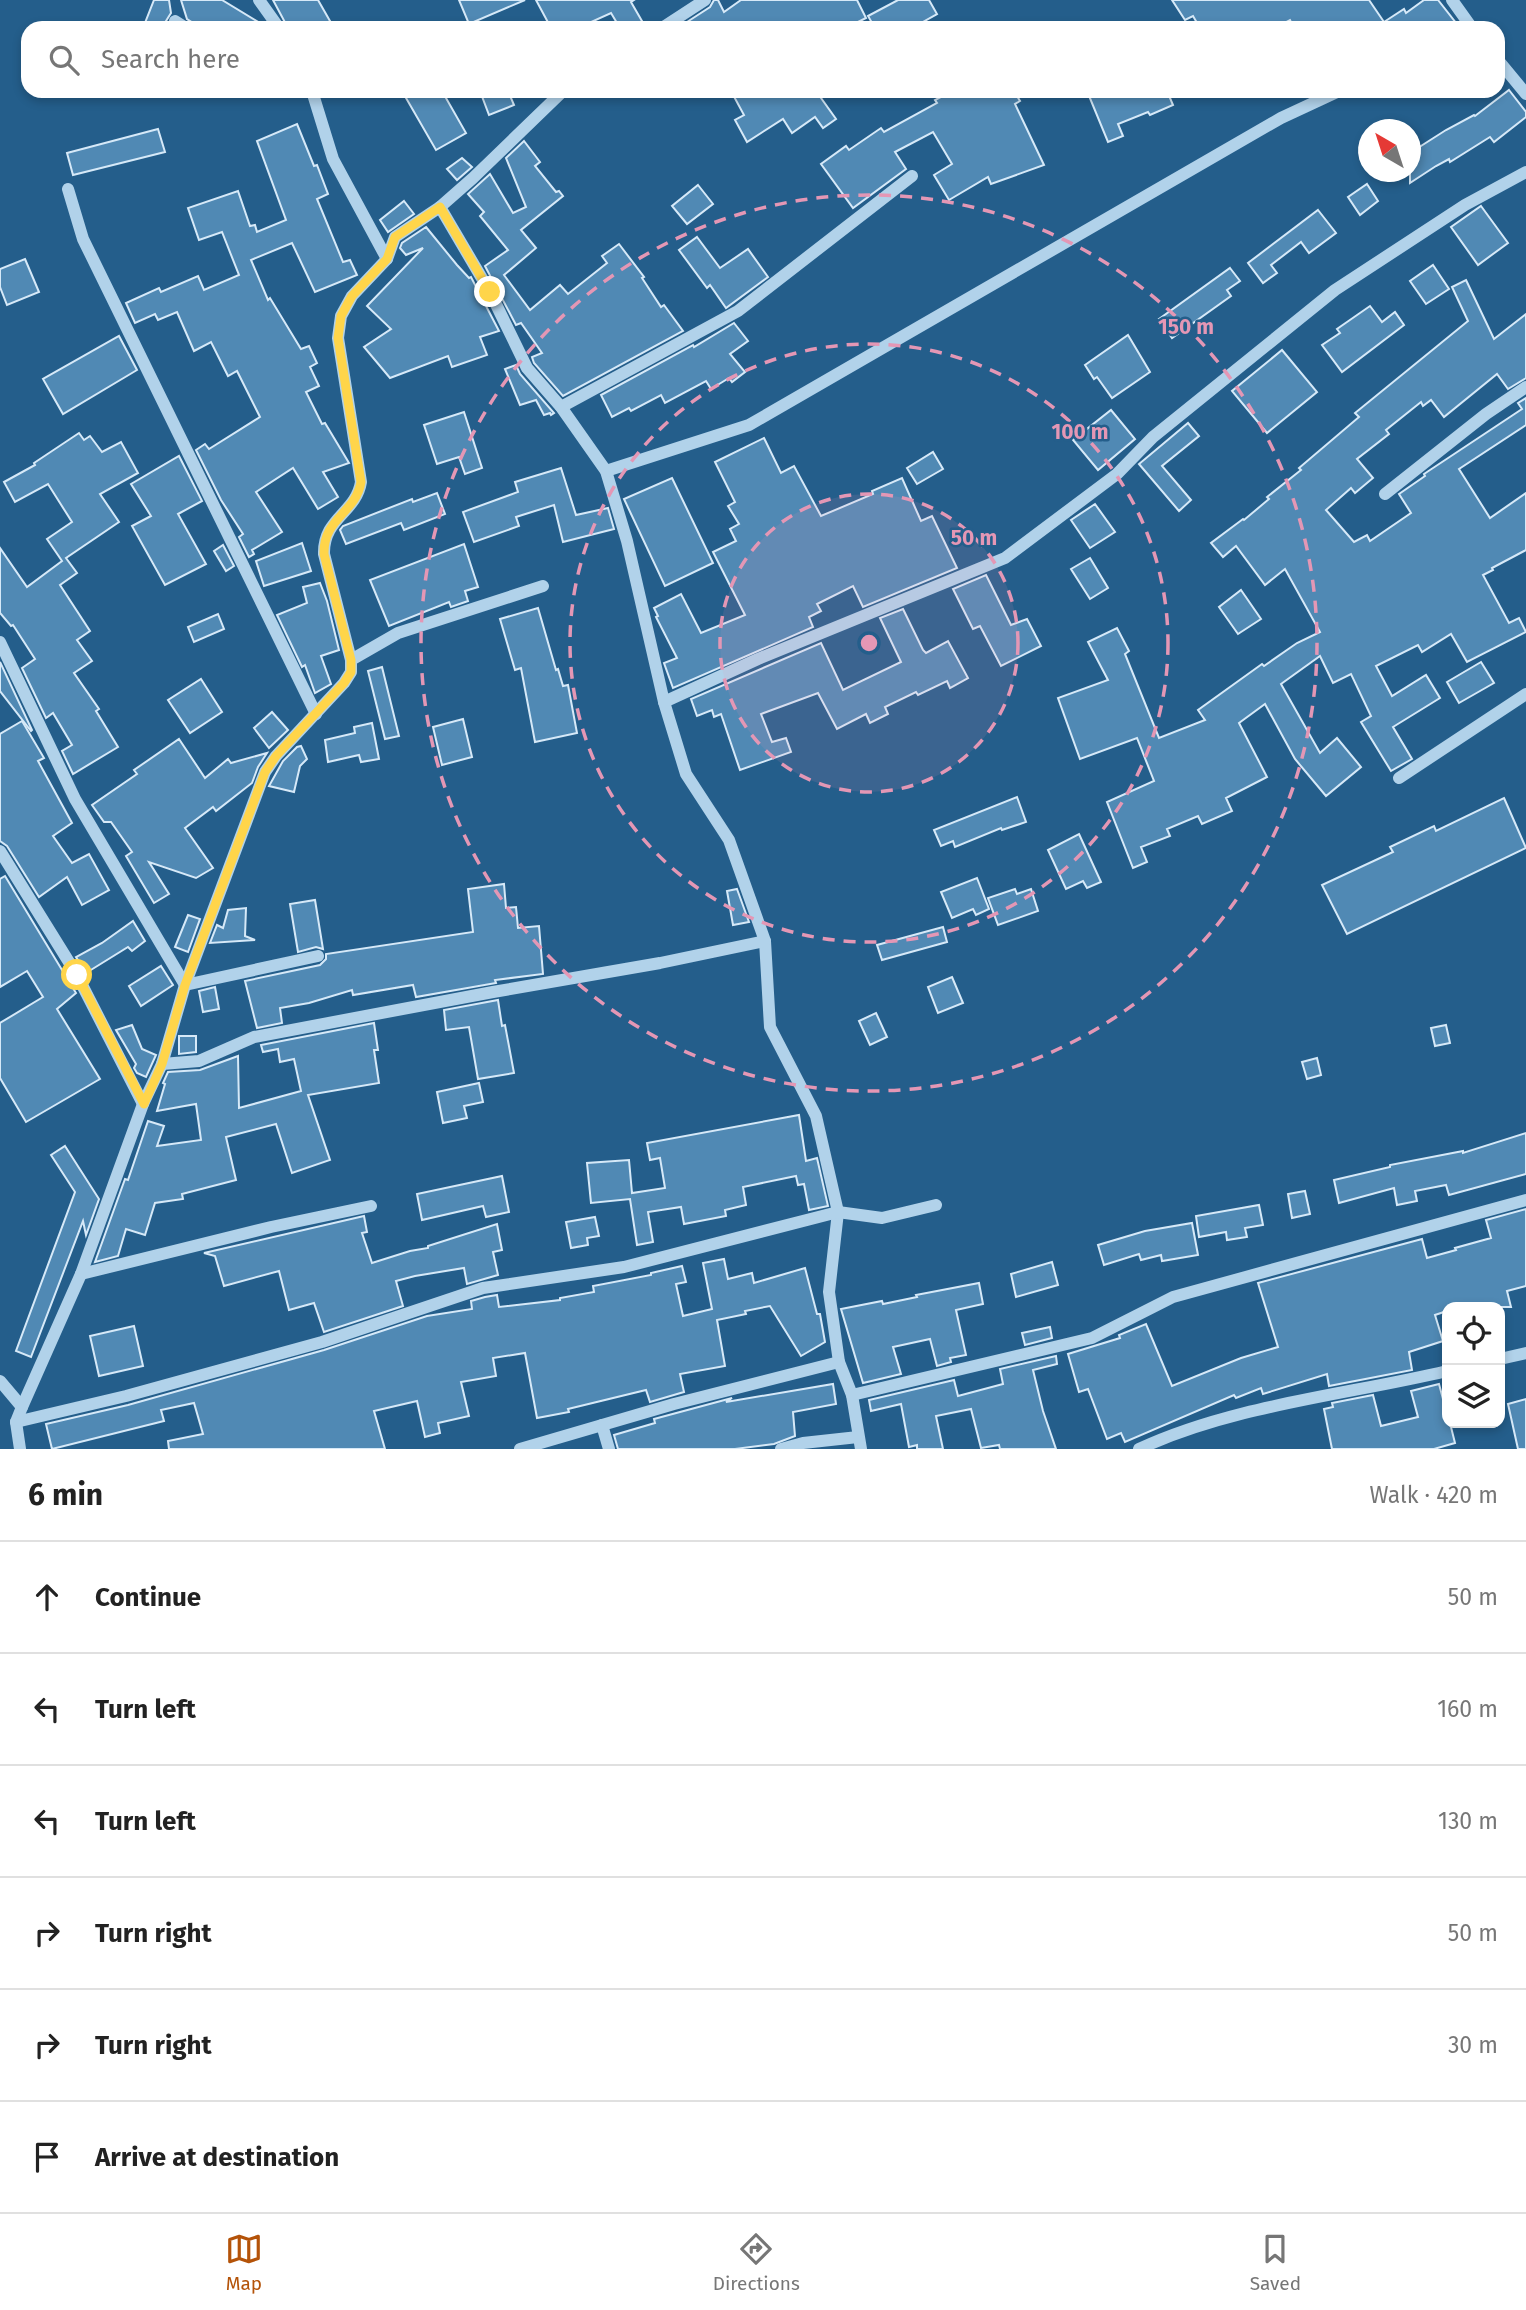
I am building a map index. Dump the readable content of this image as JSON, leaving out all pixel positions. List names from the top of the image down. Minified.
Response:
{"north":"top left","page":{"search":"Search here","heading":["6 min","Walk · 420 m"],"list":[["Continue","50 m"],["Turn left","160 m"],["Turn left","130 m"],["Turn right","50 m"],["Turn right","30 m"],"Arrive at destination"],"nav":["Map","Directions","Saved"]},"rings":["150 m","100 m","50 m"]}
